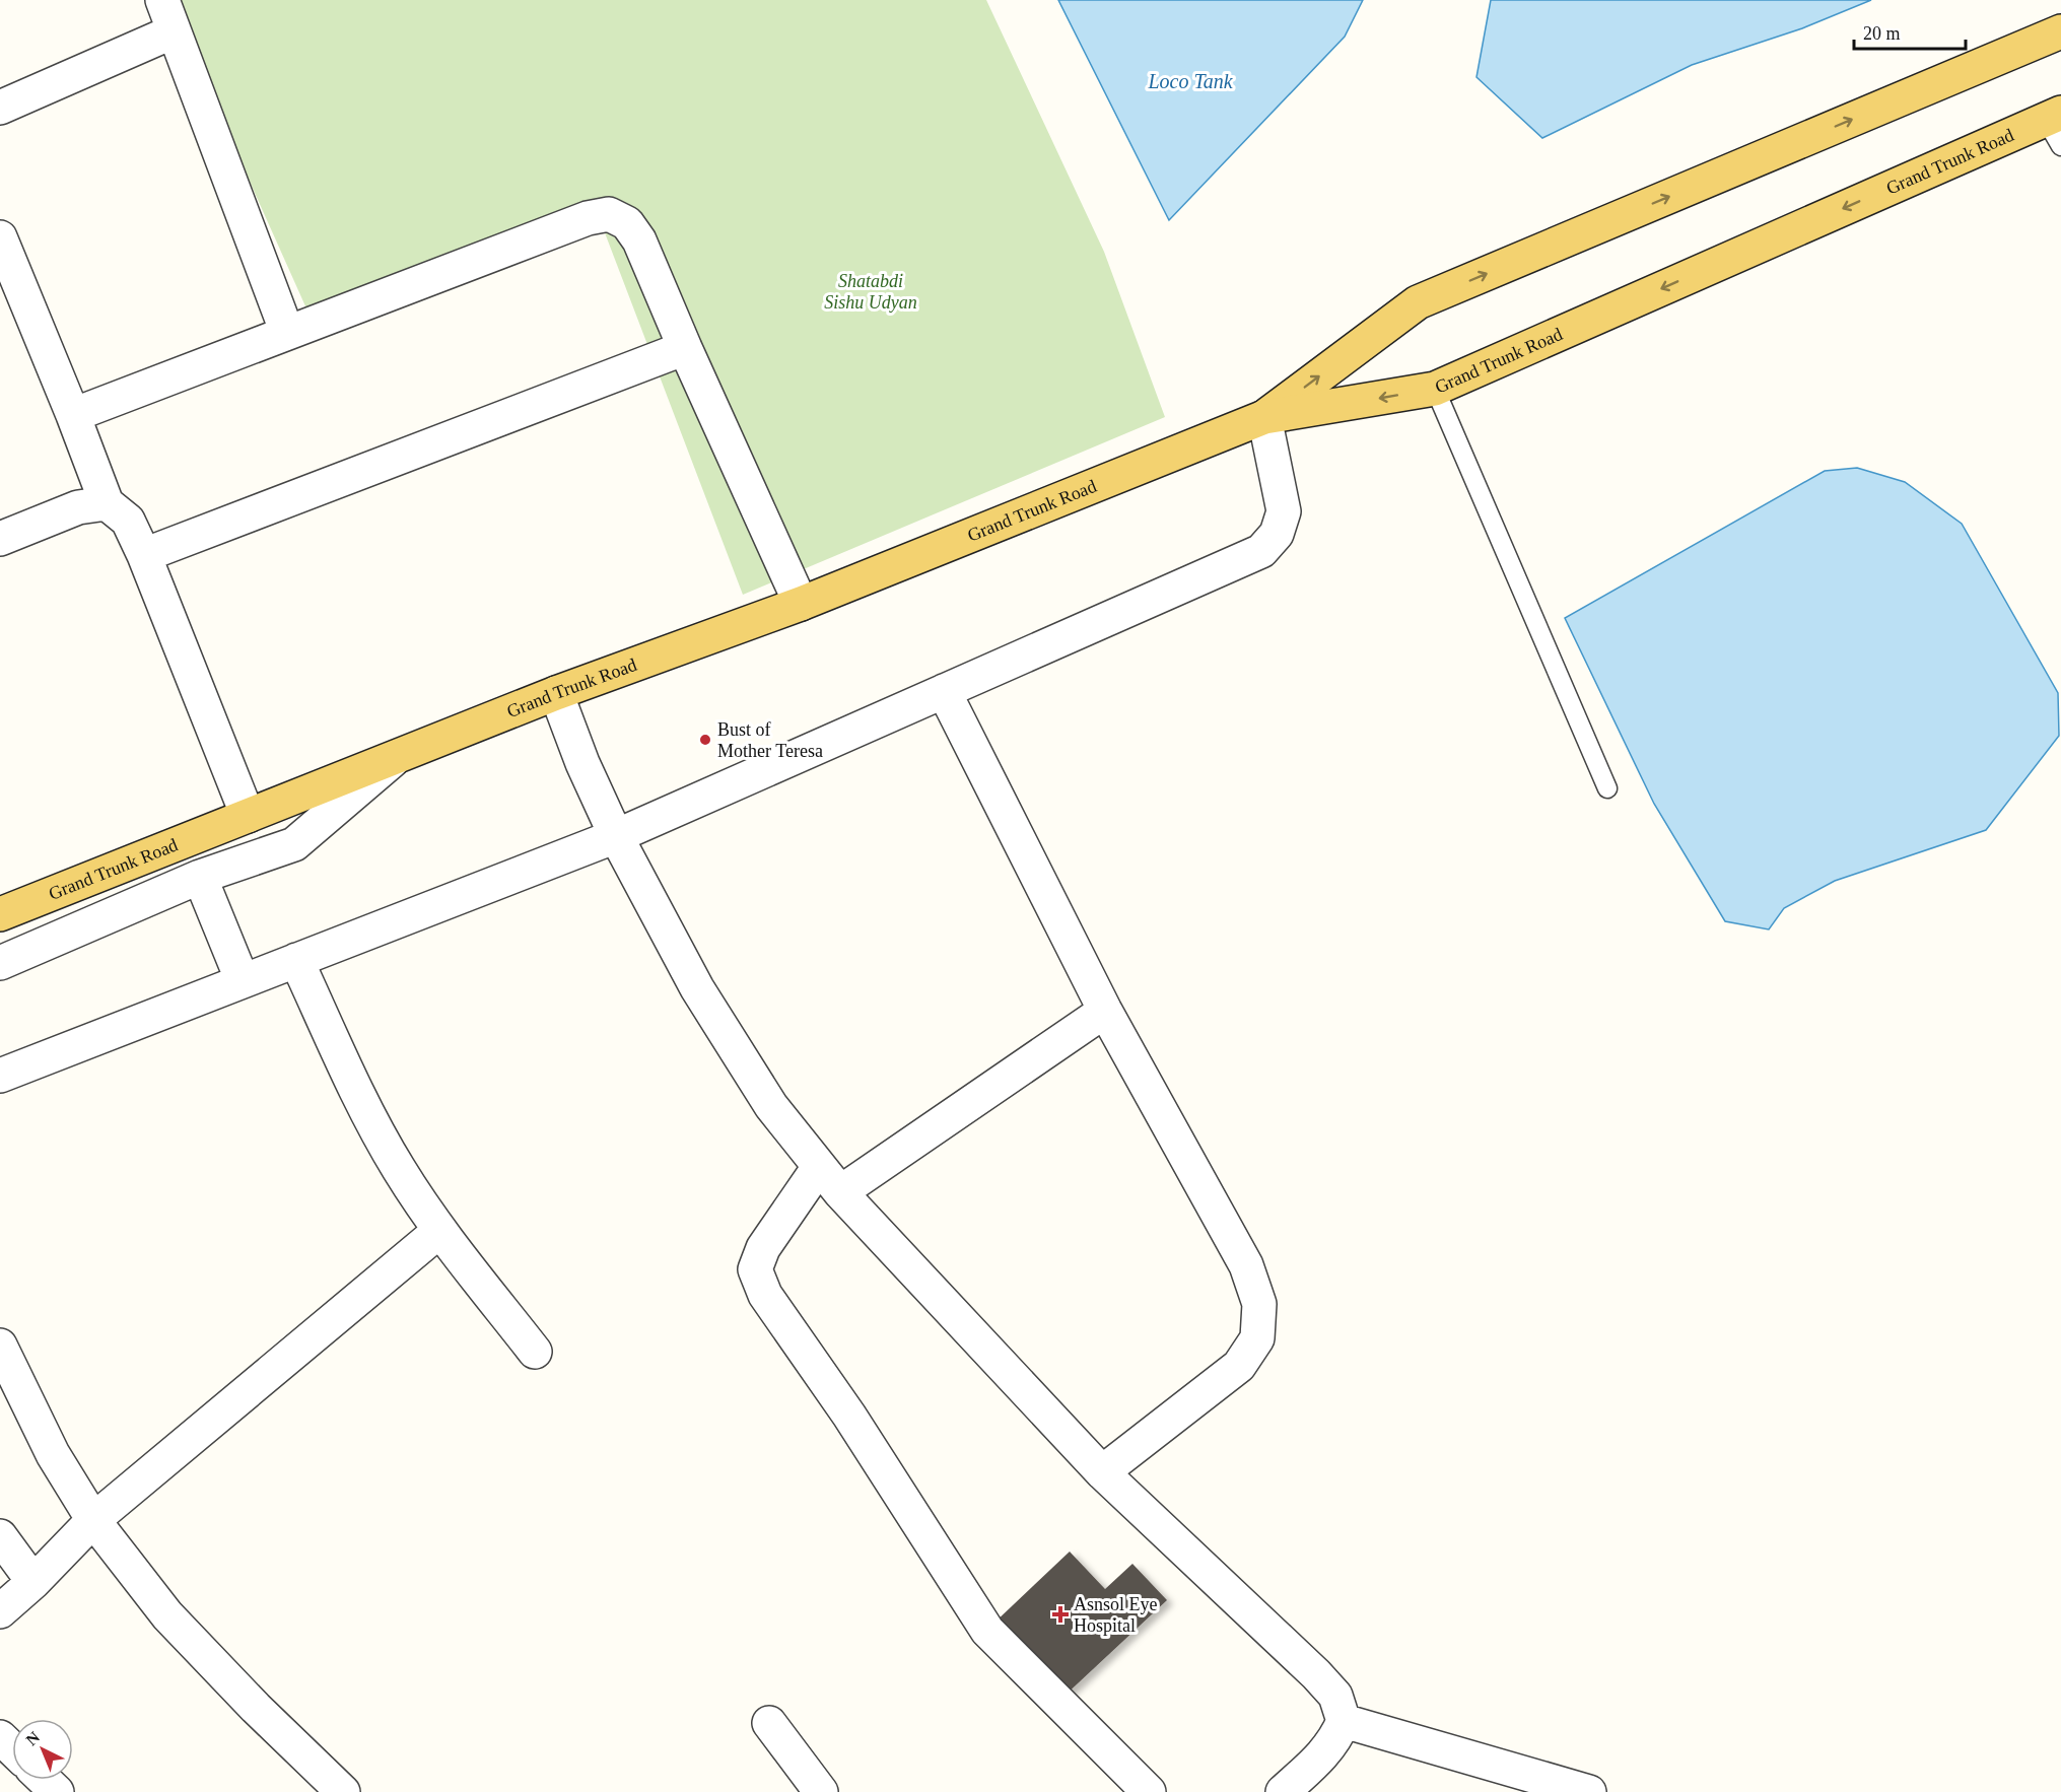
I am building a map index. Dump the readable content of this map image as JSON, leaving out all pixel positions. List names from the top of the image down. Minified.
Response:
{"streets":{"main road":["Grand Trunk Road"]},"water":["Loco Tank"],"parks":["Shatabdi Sishu Udyan"],"places":{"other":["Bust of Mother Teresa"],"health":["Asnsol Eye Hospital"]},"scale_bar":"20 m","north":"top left"}
